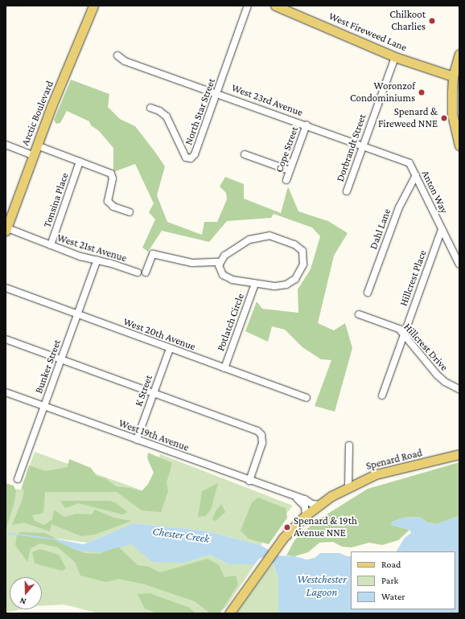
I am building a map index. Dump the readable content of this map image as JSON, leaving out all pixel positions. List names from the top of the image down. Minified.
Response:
{"streets":{"main road":["West Fireweed Lane","Arctic Boulevard","Spenard Road"],"street":["West 23rd Avenue","North Star Street","Dorbrandt Street","Cope Street","Anton Way","Tonsina Place","Dahl Lane","West 21st Avenue","Hillcrest Place","Potlatch Circle","West 20th Avenue","Hillcrest Drive","Bunker Street","K Street","West 19th Avenue"]},"crossings":[["West Fireweed Lane","Dorbrandt Street"],["West 23rd Avenue","North Star Street"],["West 23rd Avenue","Dorbrandt Street"],["West 23rd Avenue","Cope Street"],["West 23rd Avenue","Anton Way"],["Arctic Boulevard","West 21st Avenue"],["Anton Way","Dahl Lane"],["Anton Way","Hillcrest Place"],["Tonsina Place","West 21st Avenue"],["West 21st Avenue","Bunker Street"],["Hillcrest Place","Hillcrest Drive"],["Potlatch Circle","West 20th Avenue"],["West 20th Avenue","Bunker Street"],["West 20th Avenue","K Street"],["Bunker Street","West 19th Avenue"],["K Street","West 19th Avenue"],["West 19th Avenue","Spenard Road"]],"water":["Chester Creek","Westchester Lagoon"],"places":["Chilkoot Charlies","Woronzof Condominiums","Spenard & Fireweed NNE","Spenard & 19th Avenue NNE"],"legend":["Road","Park","Water"],"north":"bottom"}
